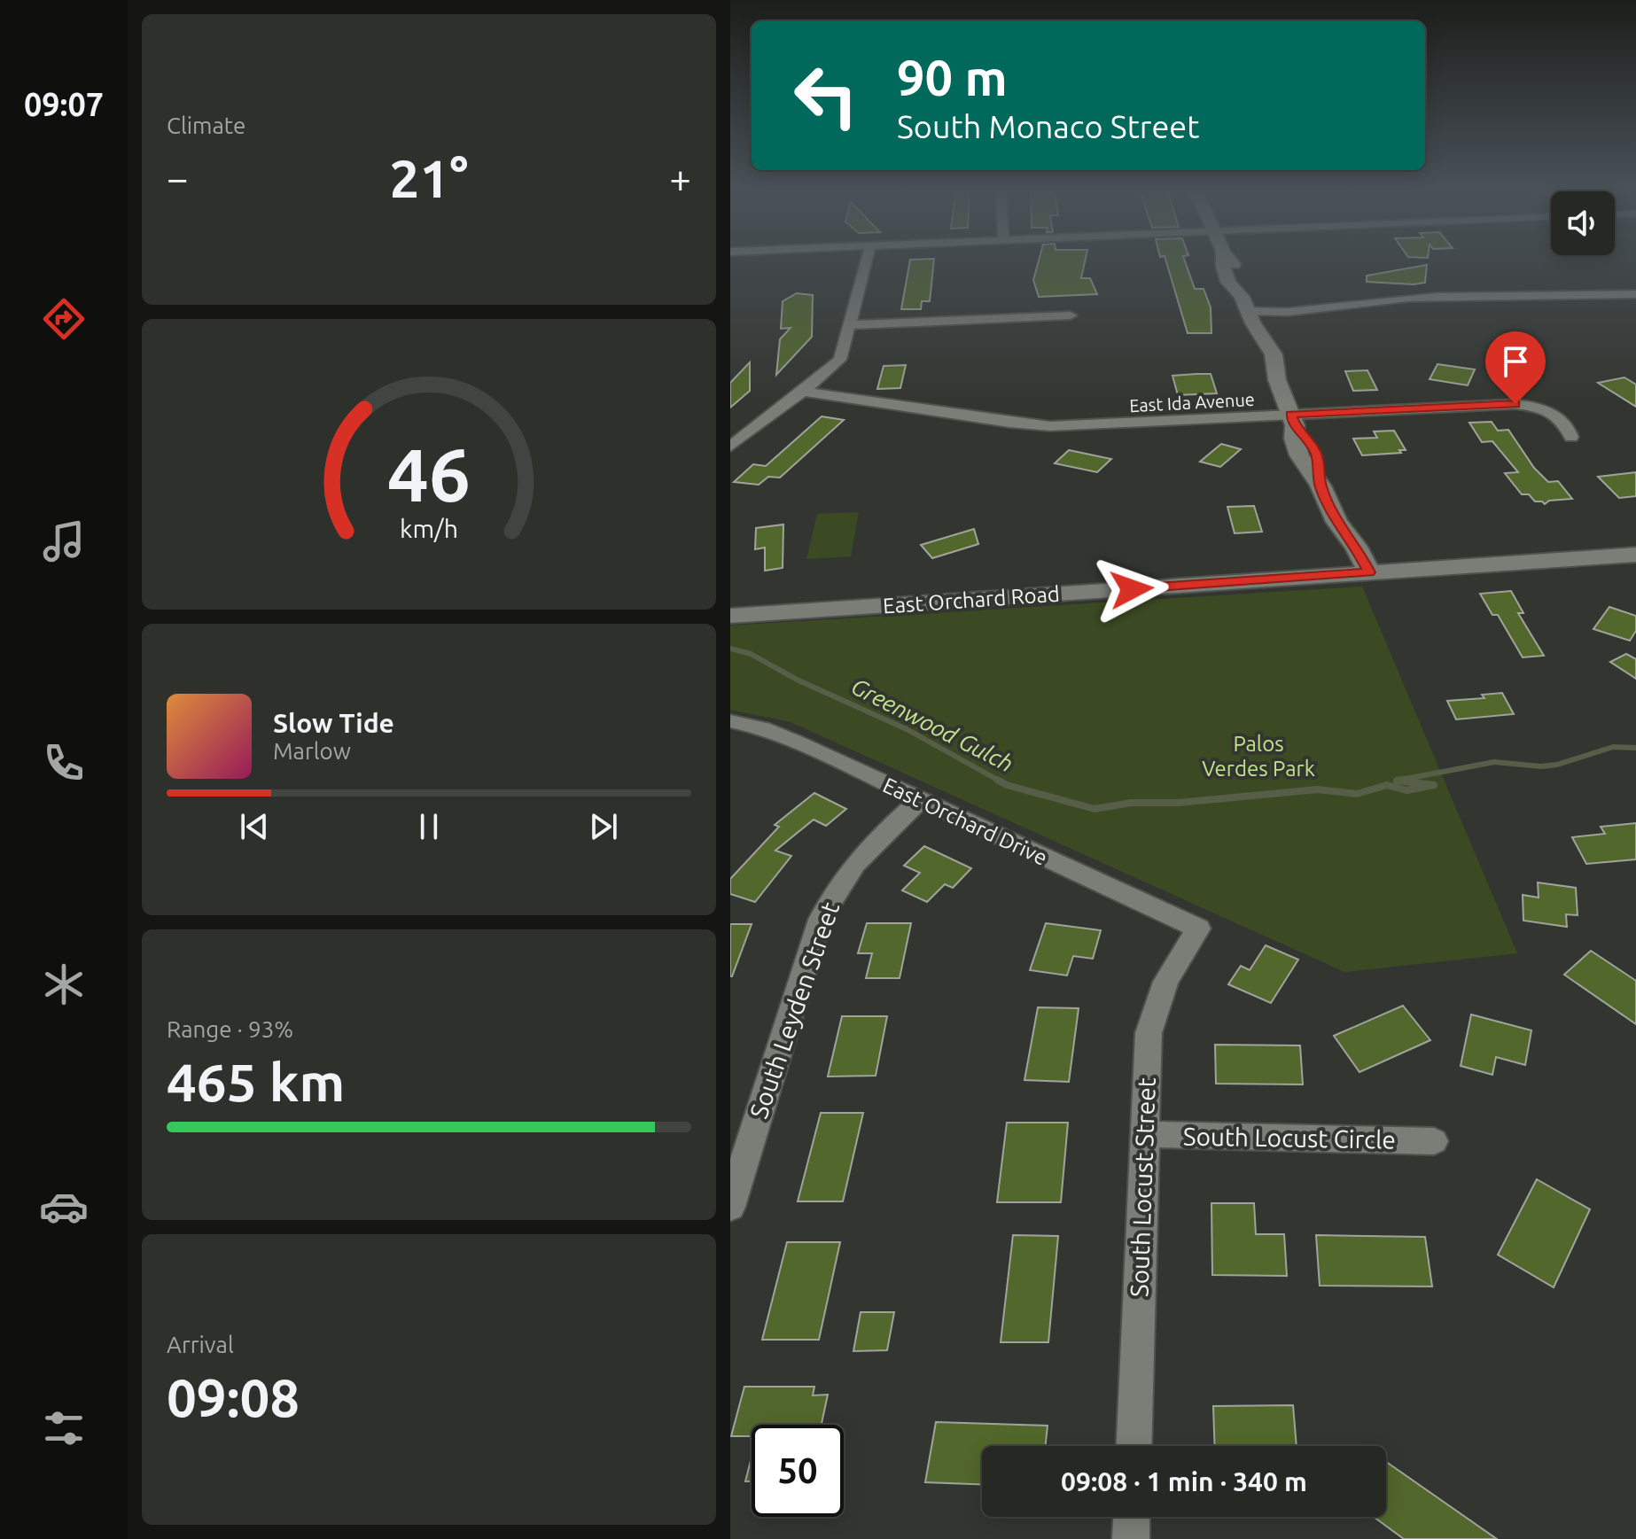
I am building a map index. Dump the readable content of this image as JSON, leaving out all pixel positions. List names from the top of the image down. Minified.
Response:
{"streets":{"street":["East Ida Avenue","East Orchard Road","East Orchard Drive","South Leyden Street","South Locust Circle","South Locust Street"]},"crossings":[["East Orchard Drive","South Leyden Street"],["East Orchard Drive","South Locust Street"],["South Locust Circle","South Locust Street"]],"water":["Greenwood Gulch"],"parks":["Palos Verdes Park"],"page":{"tabs":"09:07","tile":["Climate",["Range · 93%","465 km"],["Arrival","09:08"]],"turn":["90 m","South Monaco Street"],"heat":["−","21°","+"],"song":["Slow Tide","Marlow"],"limit":"50","trip":"09:08 · 1 min · 340 m","gauge":["46","km/h"]}}
